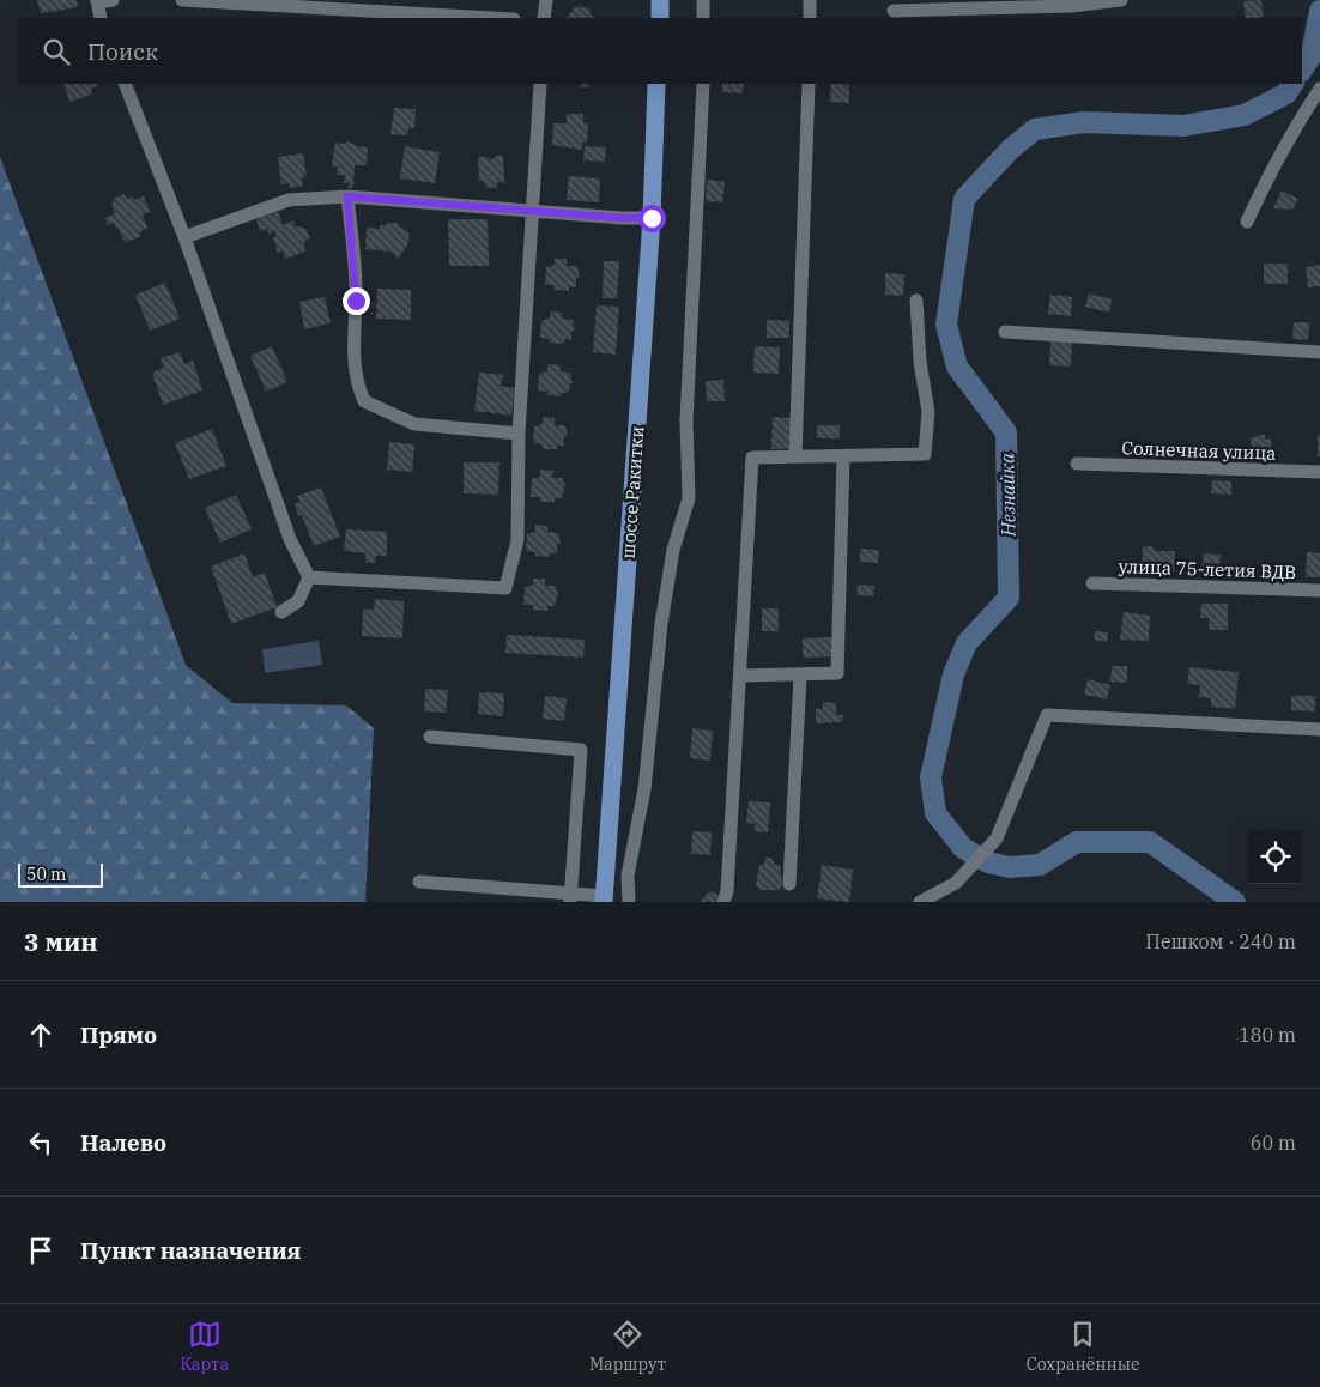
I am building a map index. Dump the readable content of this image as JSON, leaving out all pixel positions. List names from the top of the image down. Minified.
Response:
{"streets":{"main road":["шоссе Ракитки"],"street":["Солнечная улица","улица 75-летия ВДВ"]},"water":["Незнайка"],"scale_bar":"50 m","page":{"search":"Поиск","scale":"50 m","heading":["3 мин","Пешком · 240 m"],"list":[["Прямо","180 m"],["Налево","60 m"],"Пункт назначения"],"nav":["Карта","Маршрут","Сохранённые"]}}
